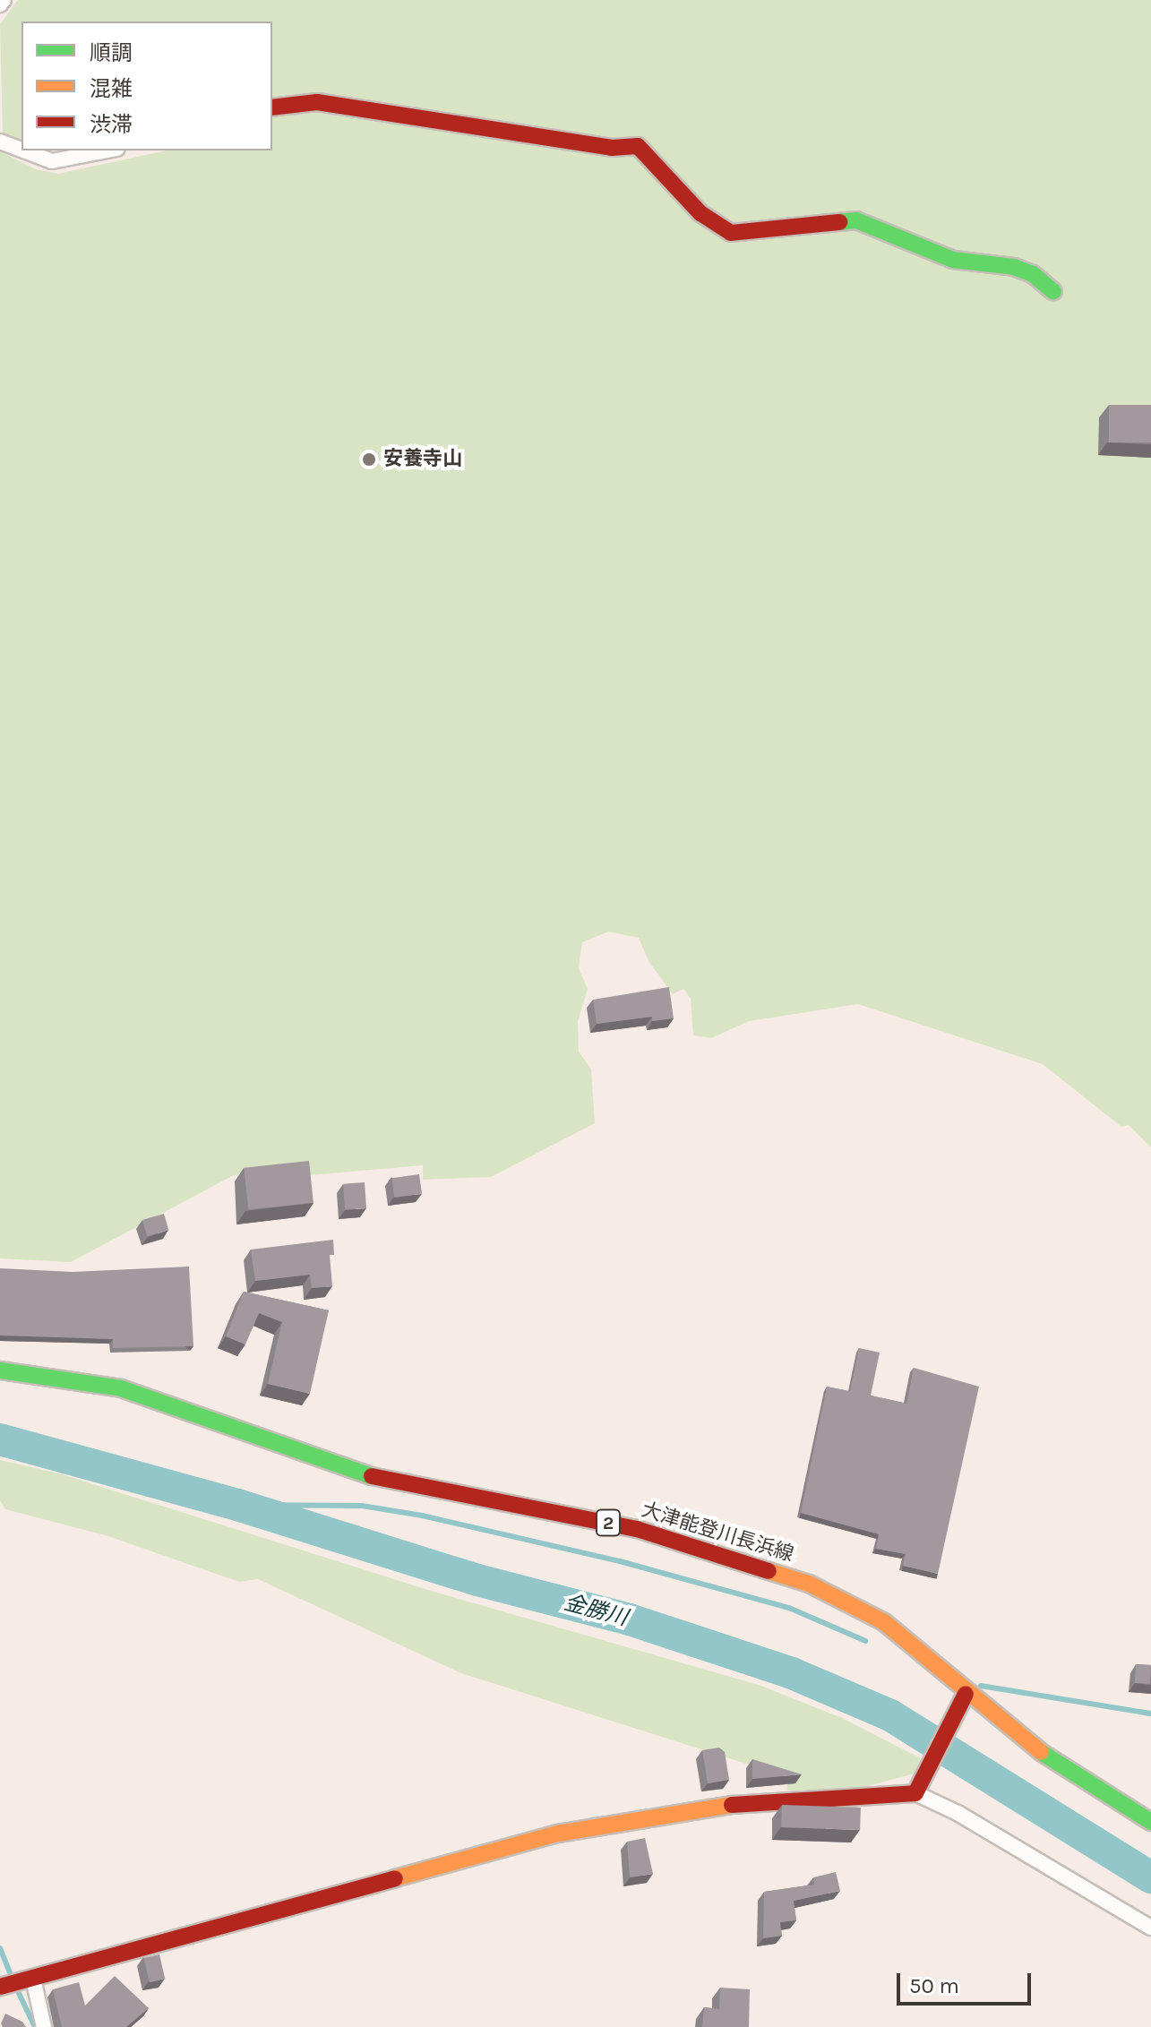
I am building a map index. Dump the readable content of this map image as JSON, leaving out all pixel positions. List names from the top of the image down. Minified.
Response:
{"streets":{"street":["2","大津能登川長浜線"]},"water":["金勝川"],"places":["安養寺山"],"legend":["順調","混雑","渋滞"],"scale_bar":"50 m"}
